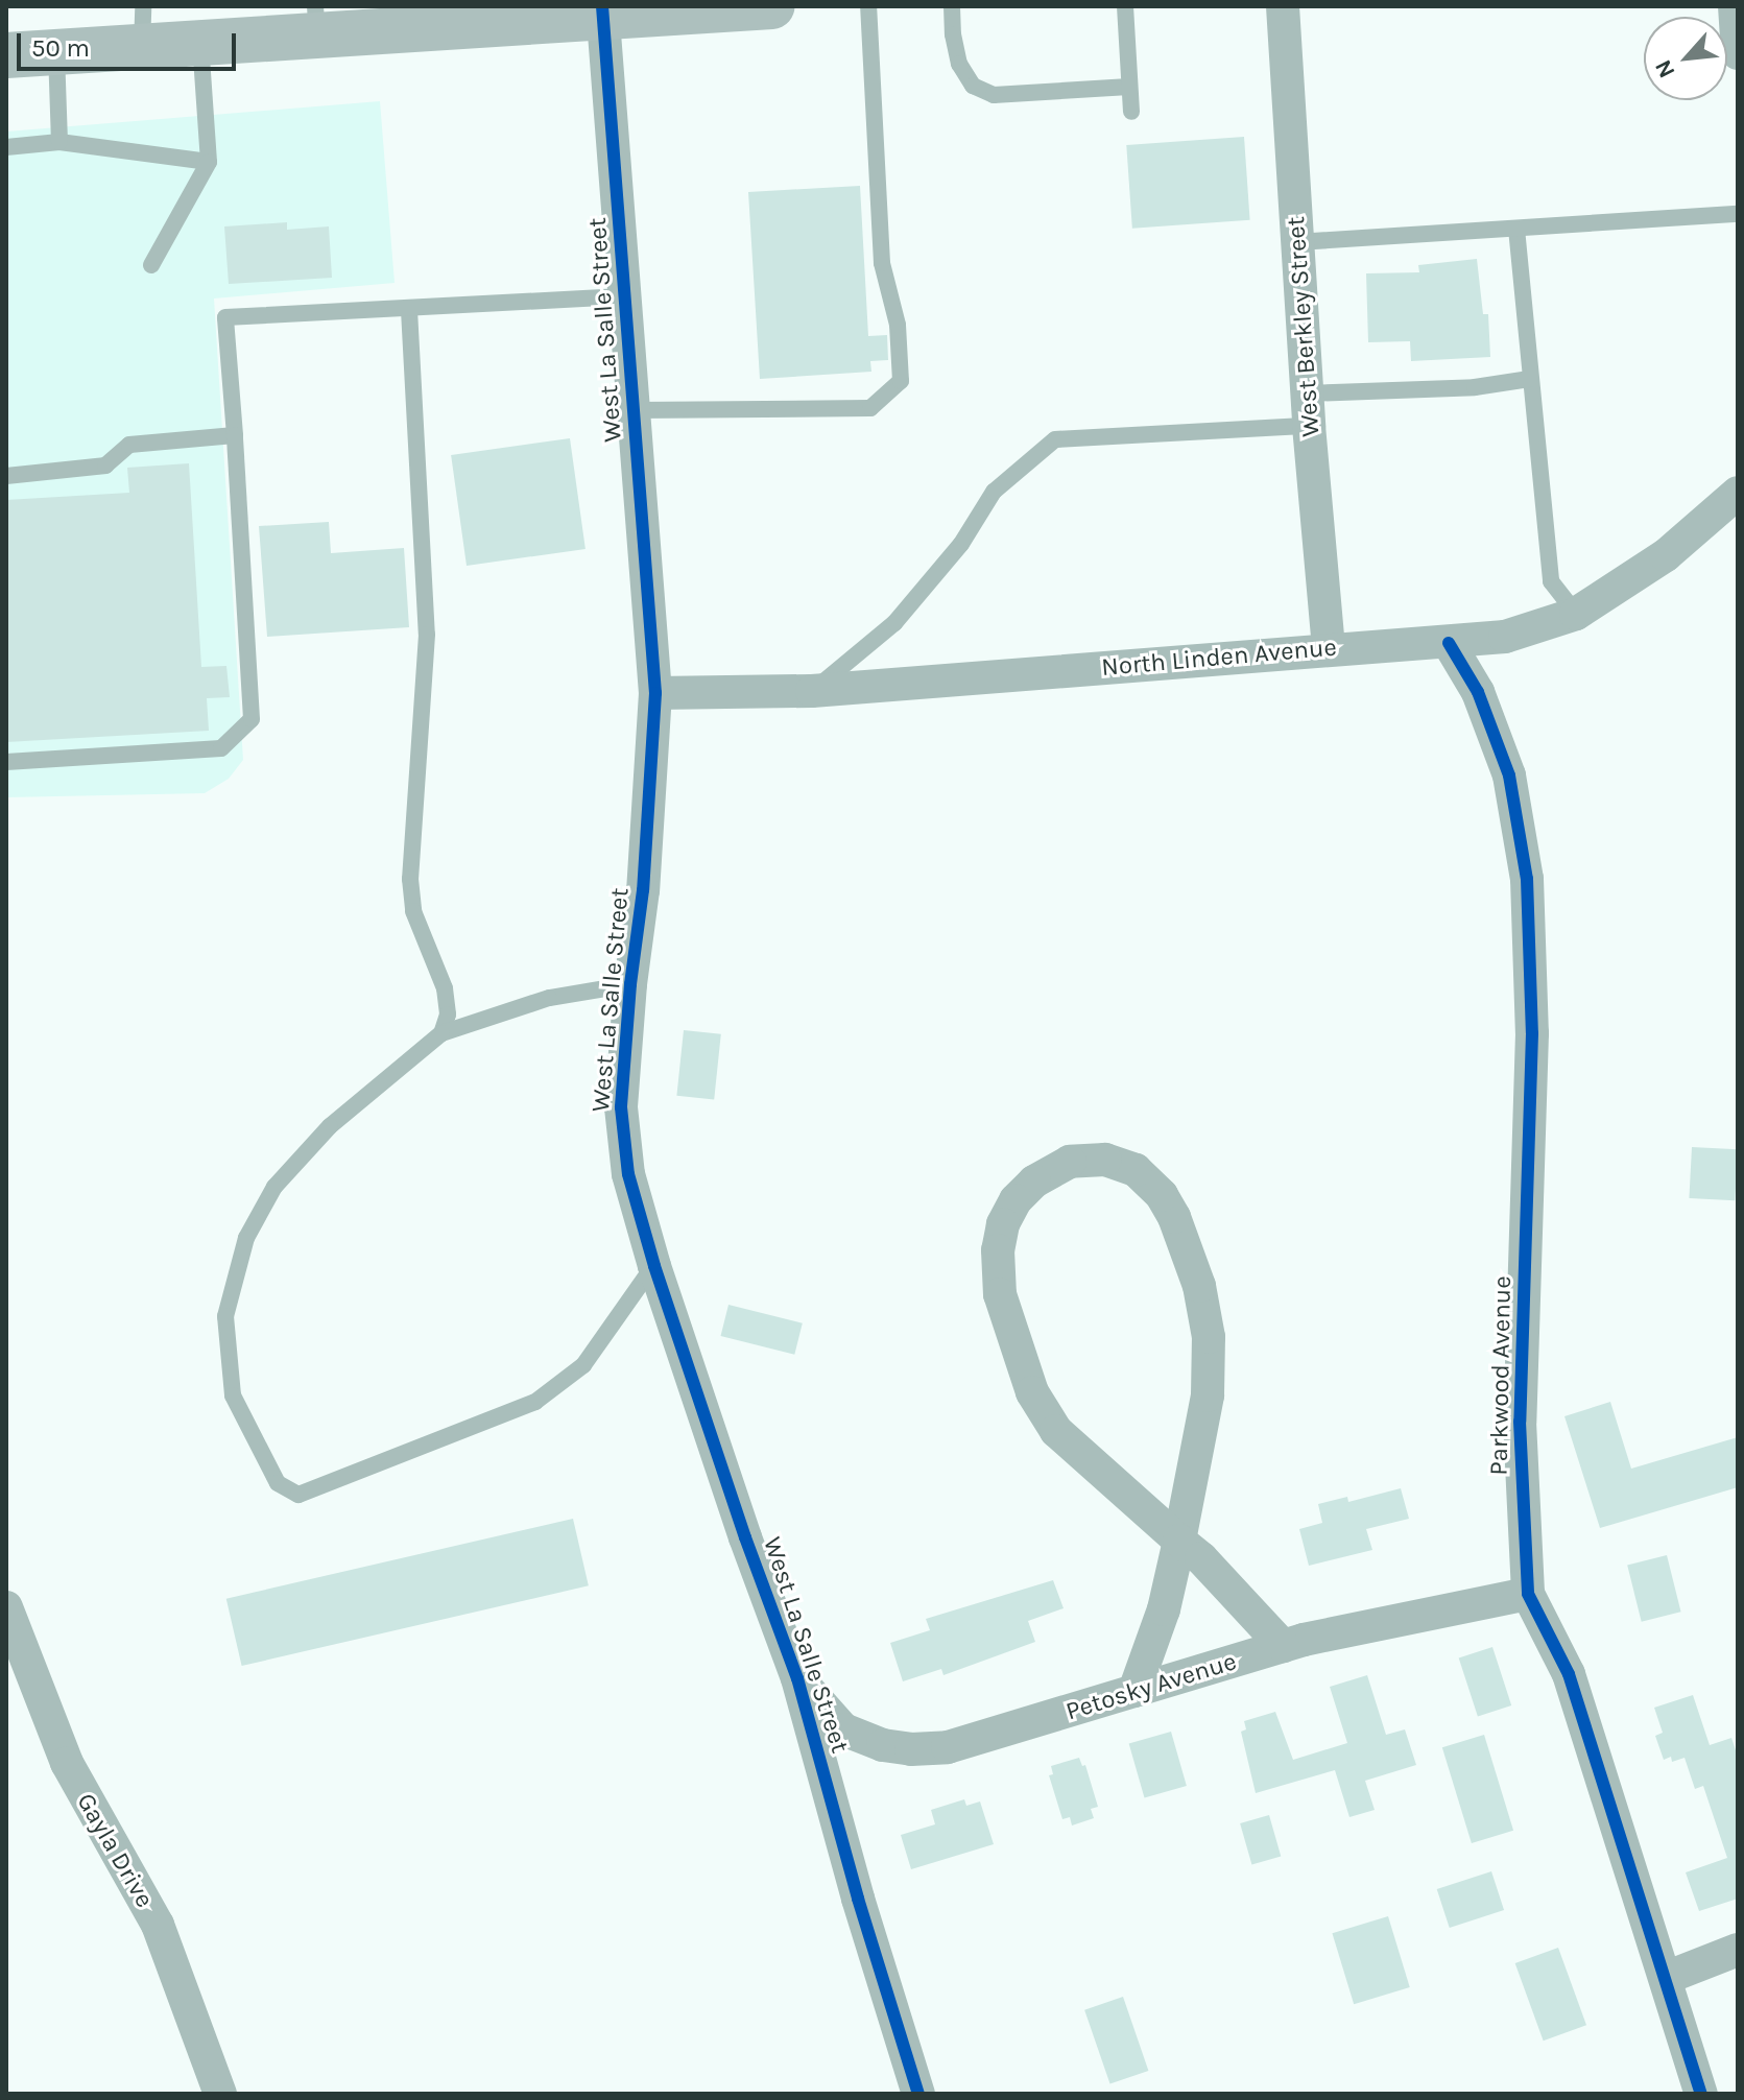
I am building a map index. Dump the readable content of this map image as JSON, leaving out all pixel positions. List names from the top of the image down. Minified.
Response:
{"streets":{"street":["West Berkley Street","West La Salle Street","North Linden Avenue","Parkwood Avenue","Petosky Avenue","Gayla Drive"]},"crossings":[["West Berkley Street","North Linden Avenue"],["West La Salle Street","North Linden Avenue"],["West La Salle Street","Petosky Avenue"],["North Linden Avenue","Parkwood Avenue"],["Parkwood Avenue","Petosky Avenue"]],"scale_bar":"50 m","north":"bottom left"}
